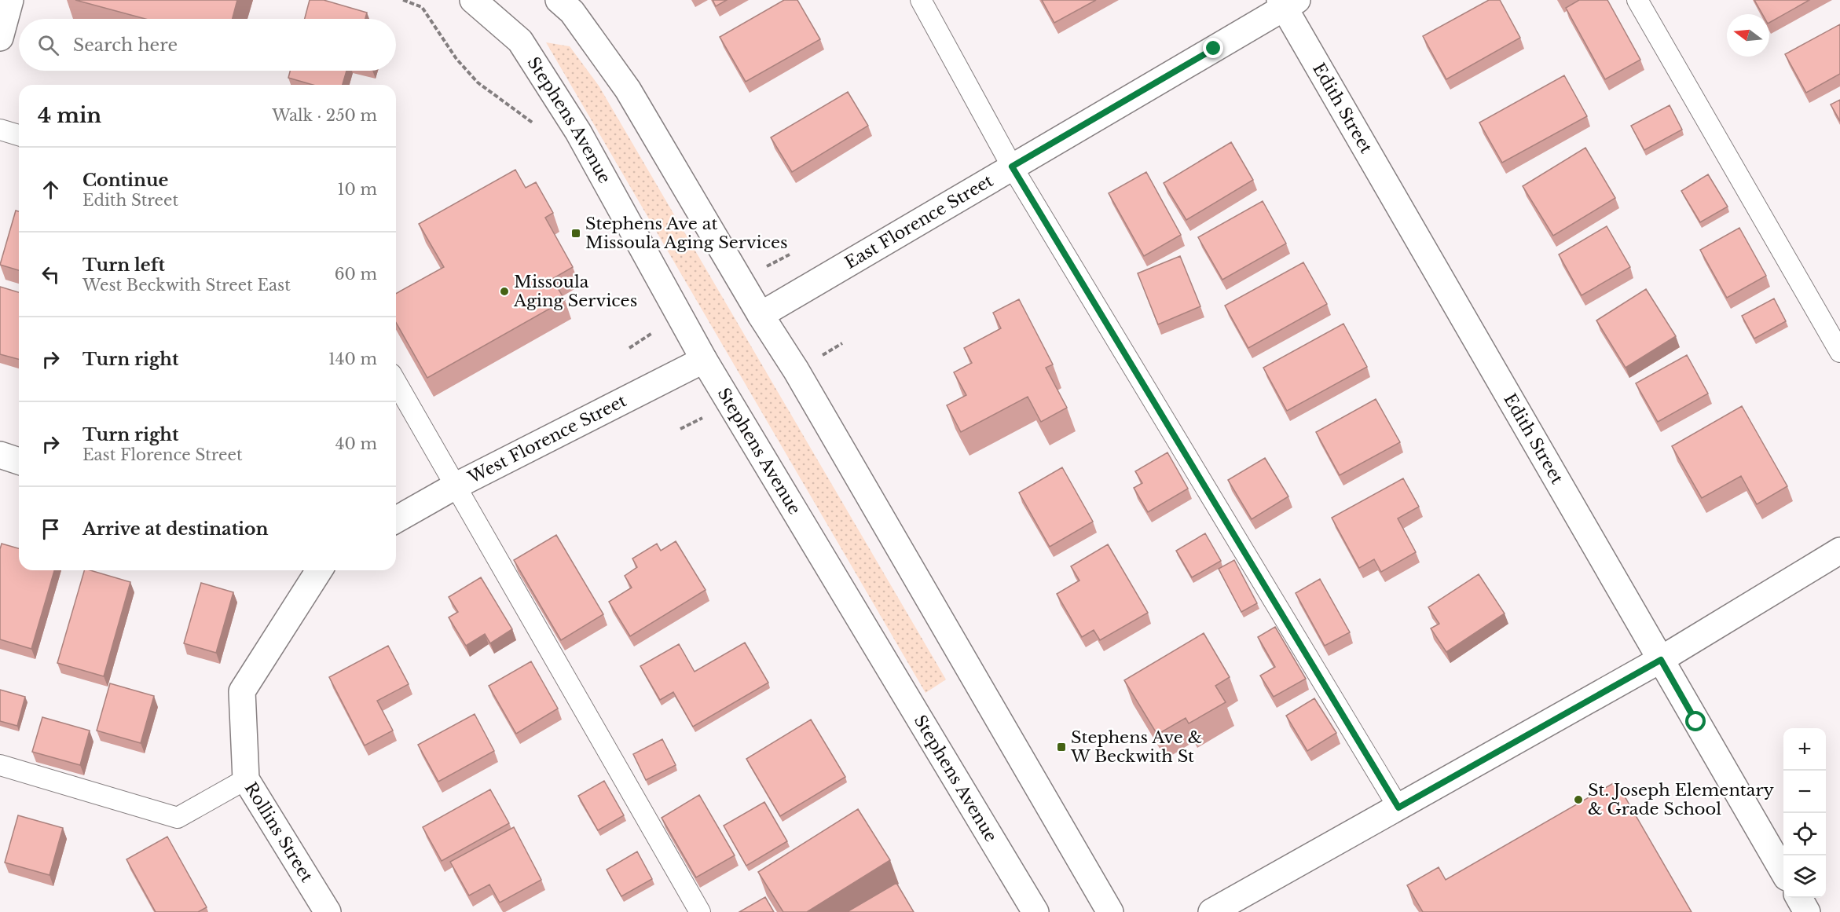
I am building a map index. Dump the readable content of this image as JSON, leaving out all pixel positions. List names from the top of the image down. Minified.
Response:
{"streets":{"street":["Edith Street","Stephens Avenue","East Florence Street","West Florence Street","Rollins Street"]},"crossings":[["Edith Street","East Florence Street"],["Stephens Avenue","West Florence Street"]],"places":{"transit":["Stephens Ave at Missoula Aging Services","Stephens Ave & W Beckwith St"],"other":["Missoula Aging Services","St. Joseph Elementary & Grade School"]},"north":"left","page":{"search":"Search here","heading":["4 min","Walk · 250 m"],"list":[["Continue","Edith Street","10 m"],["Turn left","West Beckwith Street East","60 m"],["Turn right","140 m"],["Turn right","East Florence Street","40 m"],"Arrive at destination"],"map_buttons":["+","−"]}}
